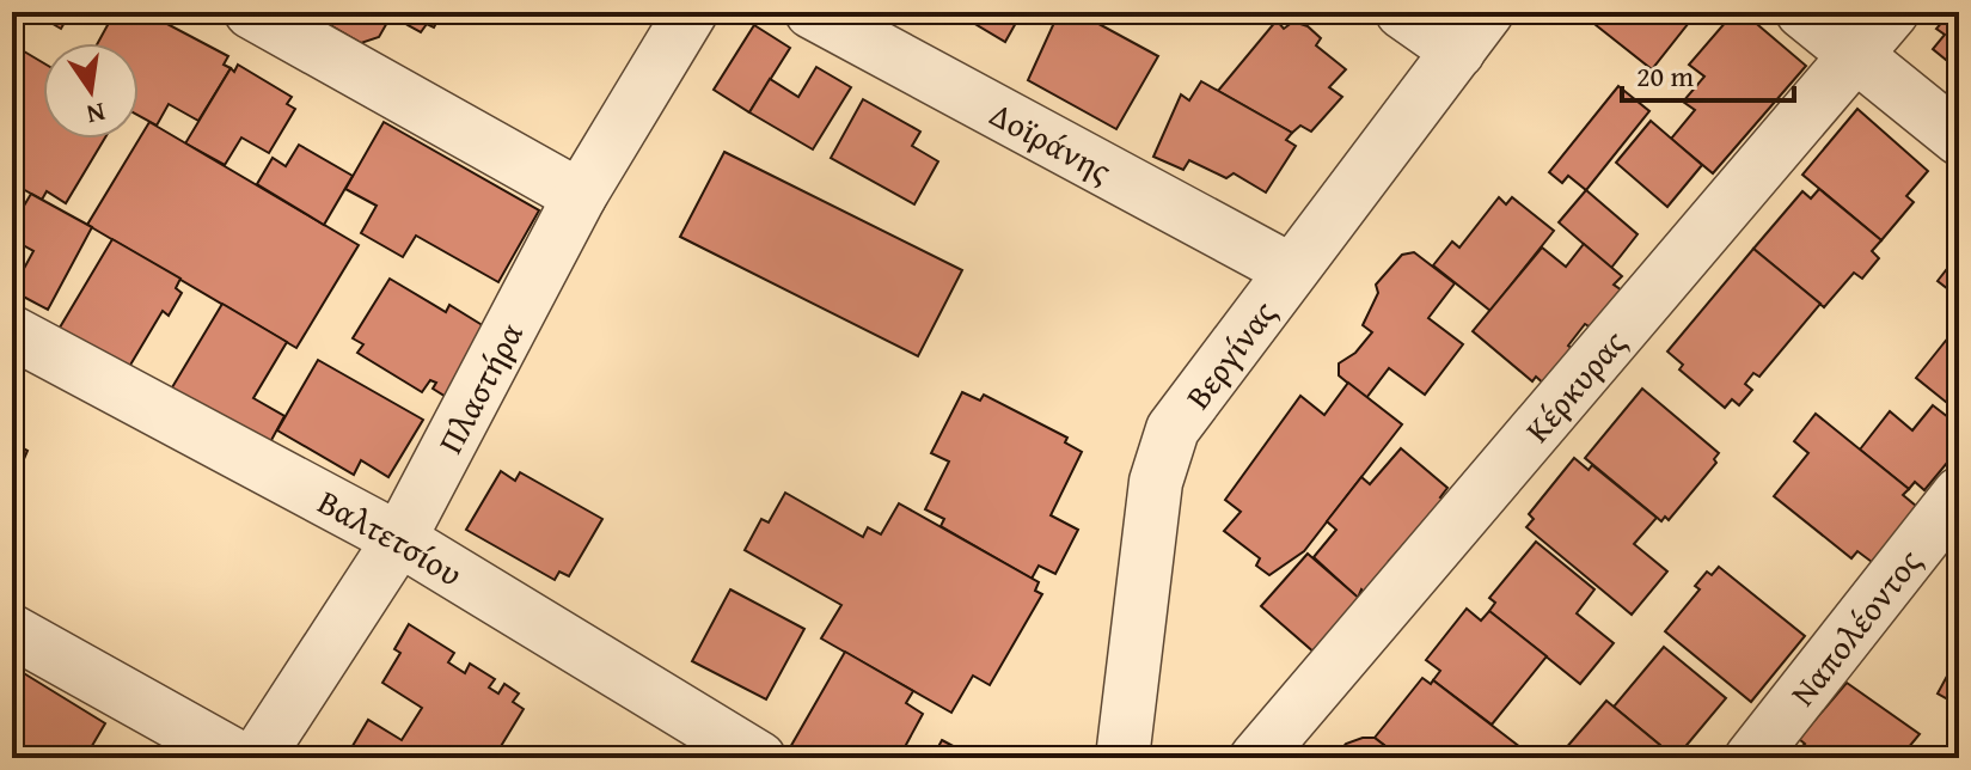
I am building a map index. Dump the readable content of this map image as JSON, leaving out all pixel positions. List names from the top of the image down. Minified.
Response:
{"streets":{"street":["Δοϊράνης","Βεργίνας","Κέρκυρας","Πλαστήρα","Βαλτετσίου","Ναπολέοντος"]},"crossings":[["Δοϊράνης","Βεργίνας"],["Πλαστήρα","Βαλτετσίου"]],"scale_bar":"20 m","north":"bottom"}
